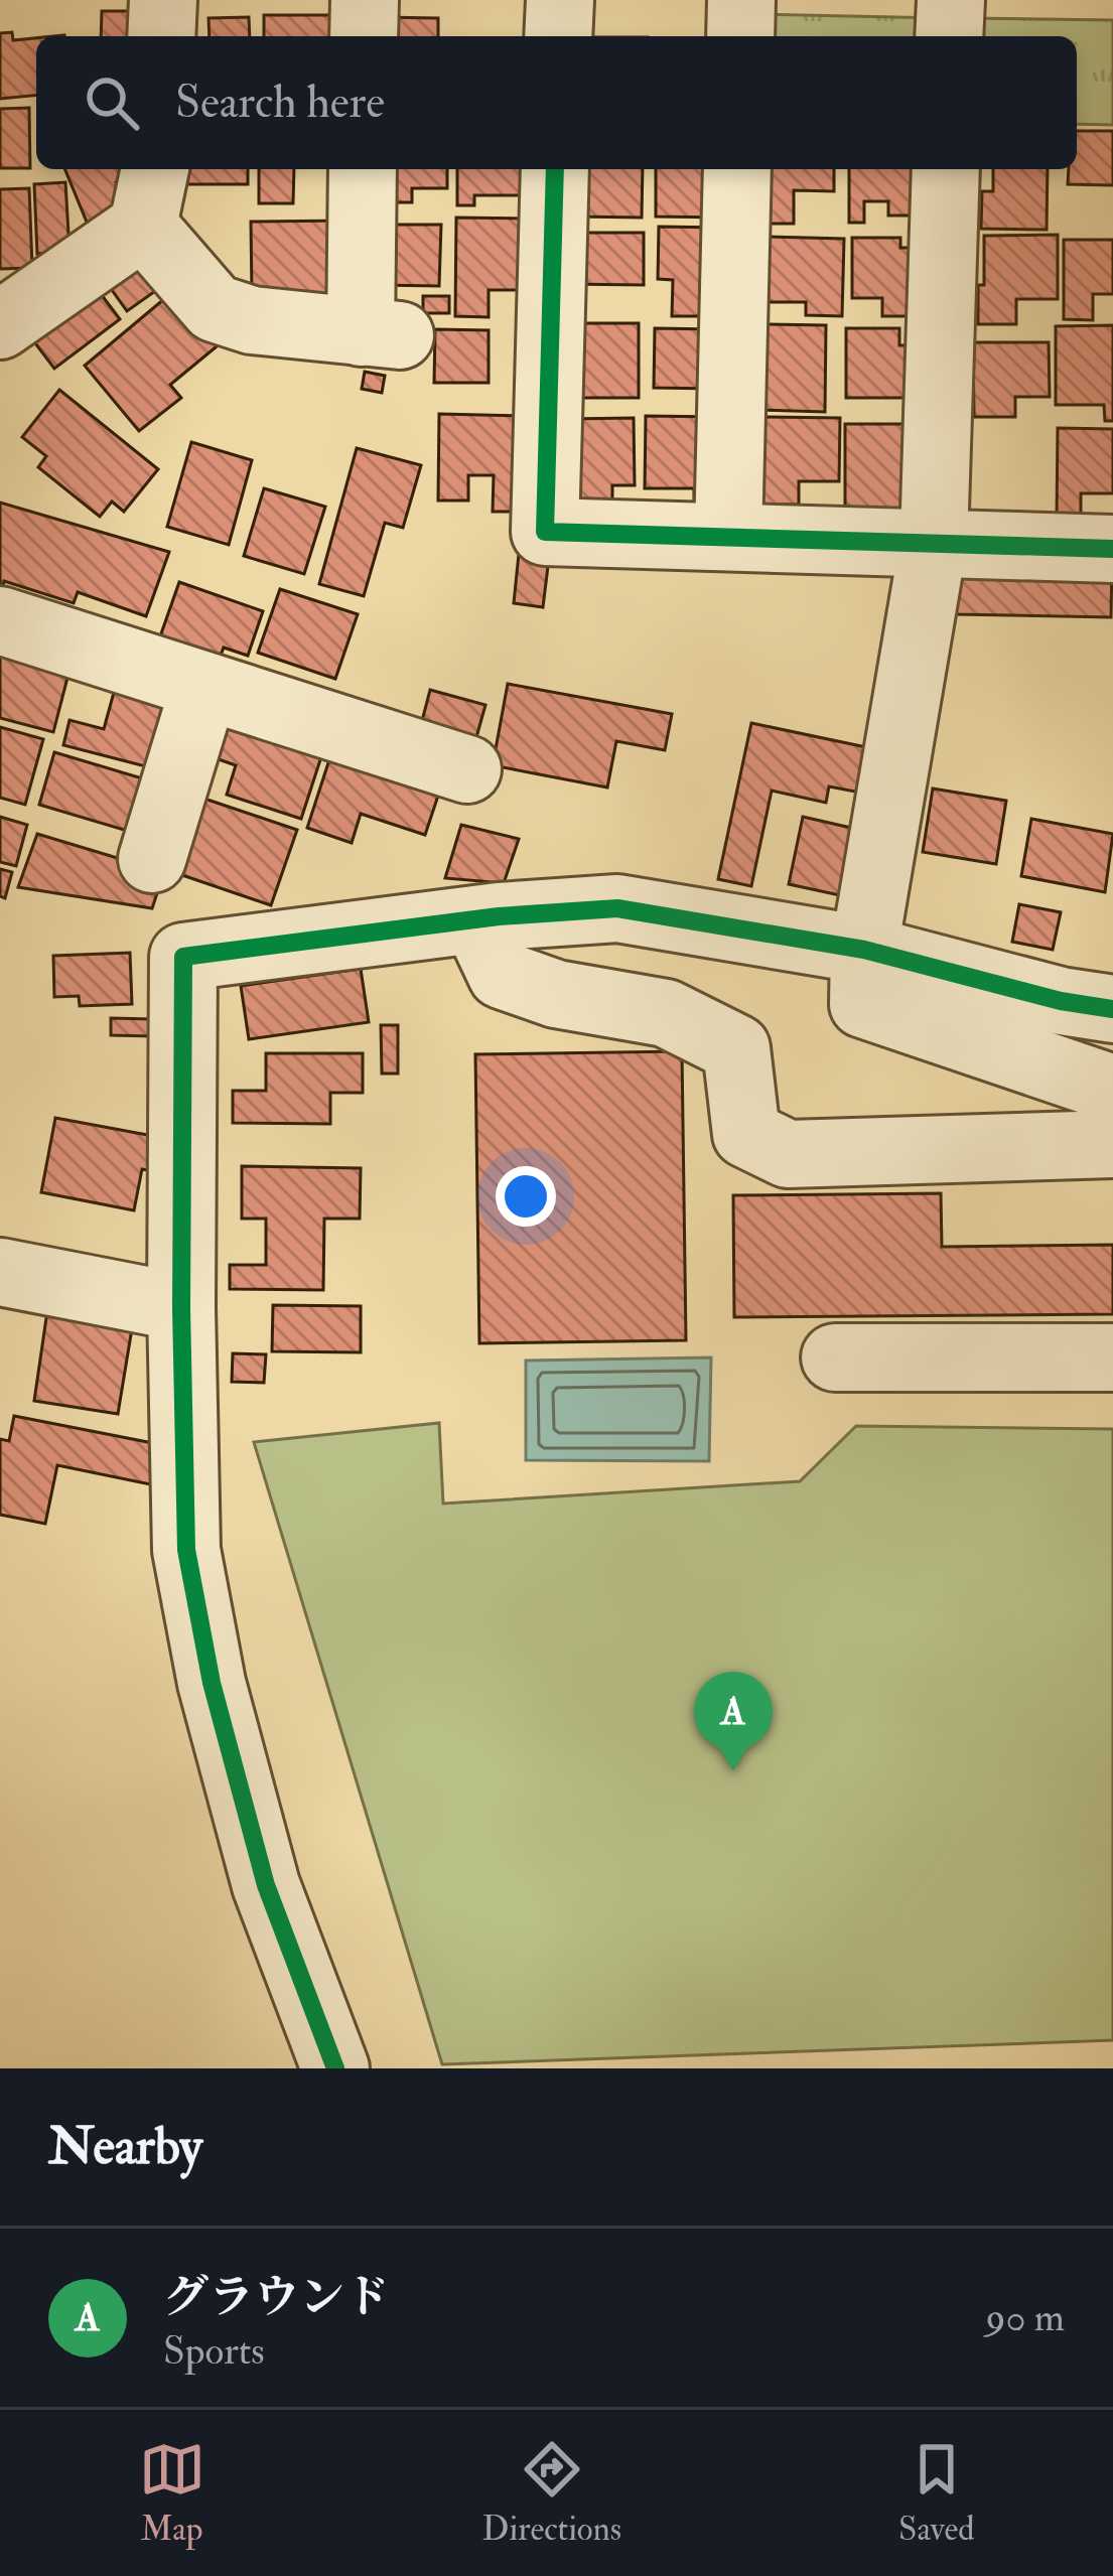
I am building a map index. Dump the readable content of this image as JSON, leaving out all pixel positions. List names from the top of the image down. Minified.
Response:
{"page":{"search":"Search here","pins":"A","heading":"Nearby","list":[{"mark":"A","name":"グラウンド","note":"Sports","value":"90 m"}],"nav":["Map","Directions","Saved"]}}
